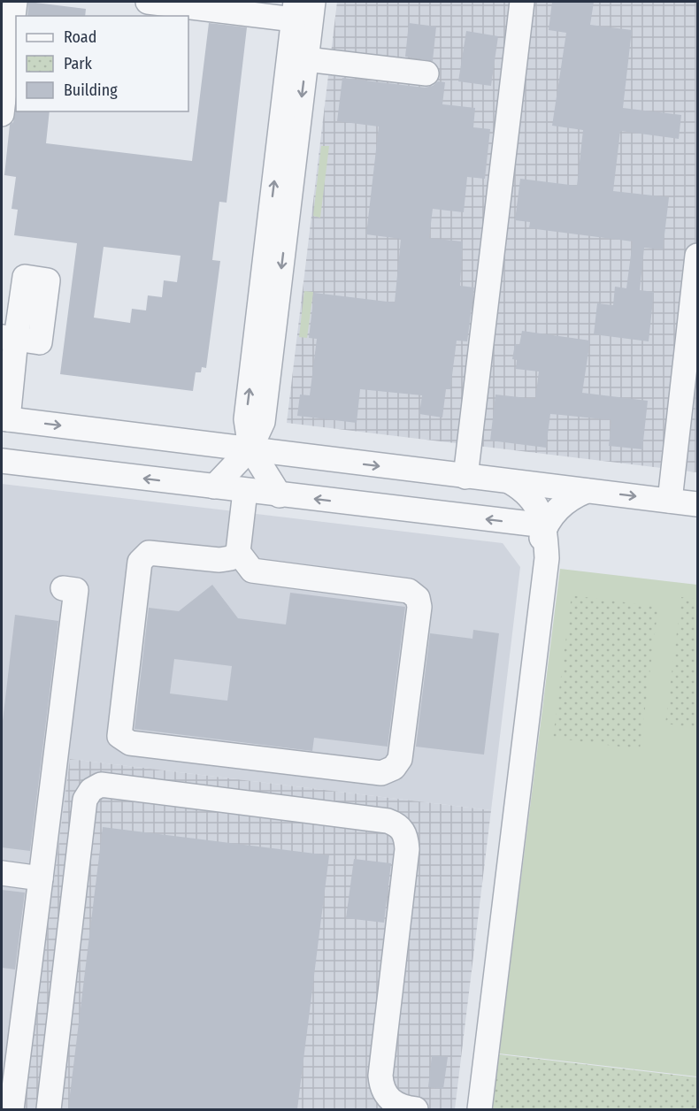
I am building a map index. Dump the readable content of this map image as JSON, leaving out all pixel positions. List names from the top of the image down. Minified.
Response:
{"legend":["Road","Park","Building"]}
